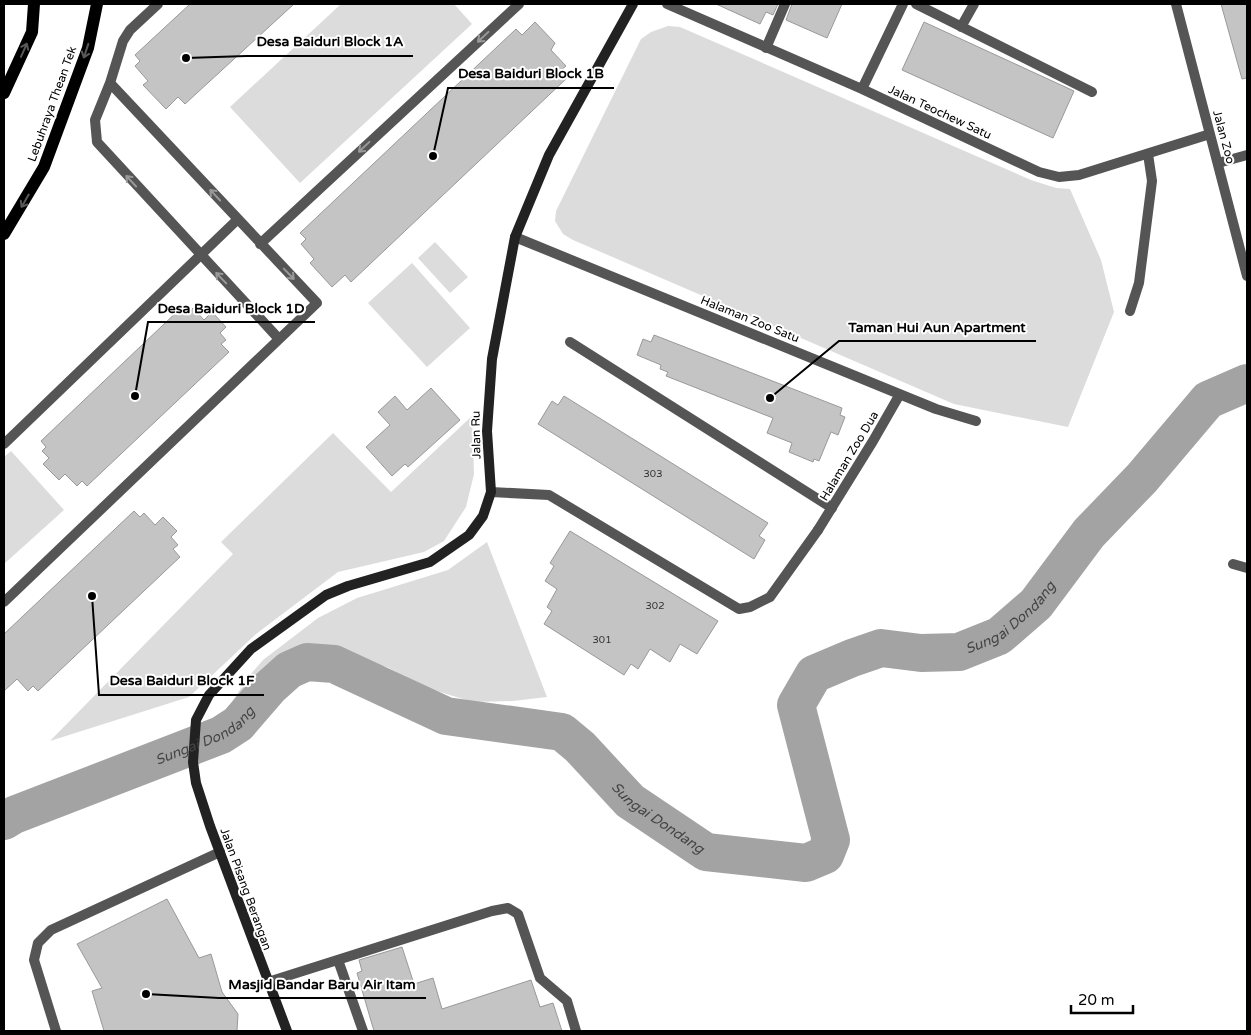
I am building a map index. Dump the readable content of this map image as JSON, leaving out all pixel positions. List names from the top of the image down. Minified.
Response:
{"streets":{"main road":["Lebuhraya Thean Tek"],"street":["Jalan Teochew Satu","Jalan Zoo","Halaman Zoo Satu","Jalan Ru","Halaman Zoo Dua","Jalan Pisang Berangan"]},"crossings":[["Jalan Teochew Satu","Jalan Zoo"],["Halaman Zoo Satu","Jalan Ru"],["Halaman Zoo Satu","Halaman Zoo Dua"],["Jalan Ru","Halaman Zoo Dua"],["Jalan Ru","Jalan Pisang Berangan"]],"water":["Sungai Dondang"],"places":["Desa Baiduri Block 1A","Desa Baiduri Block 1B","Desa Baiduri Block 1D","Taman Hui Aun Apartment","Desa Baiduri Block 1F","Masjid Bandar Baru Air Itam"],"house_numbers":["303","302","301"],"scale_bar":"20 m"}
